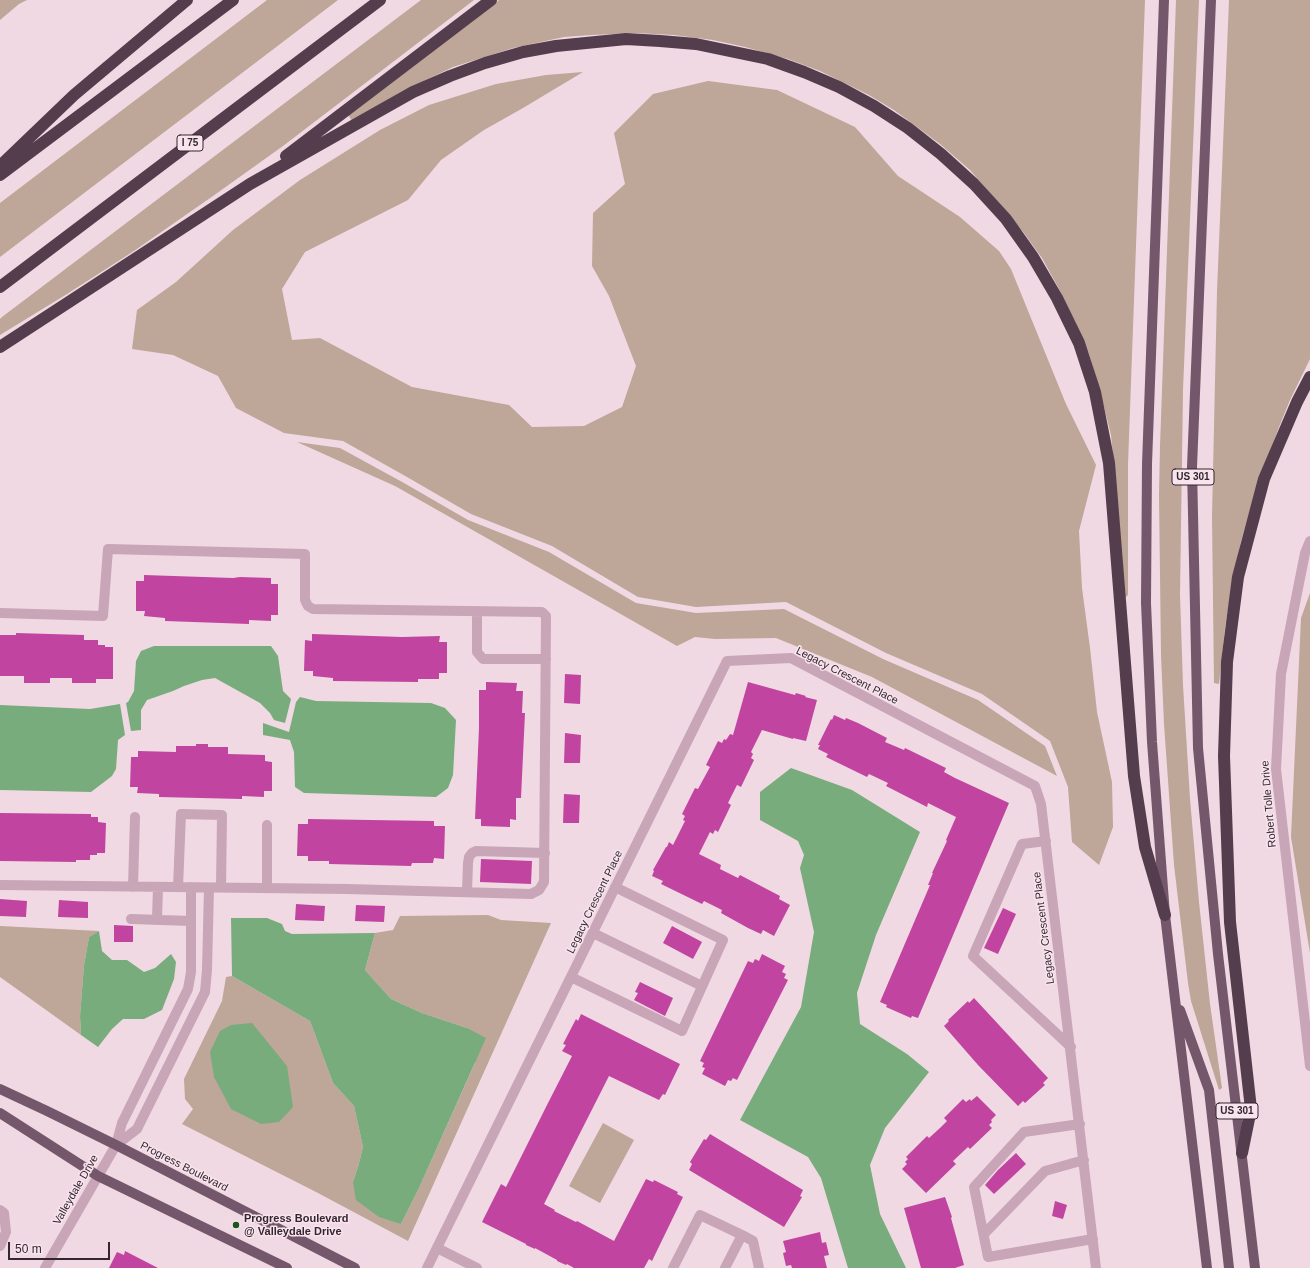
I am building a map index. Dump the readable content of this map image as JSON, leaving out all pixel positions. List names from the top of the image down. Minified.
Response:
{"streets":{"highway":["I 75"],"main road":["US 301","Progress Boulevard"],"street":["Legacy Crescent Place","Robert Tolle Drive","Valleydale Drive"]},"crossings":[["Progress Boulevard","Valleydale Drive"]],"places":["Progress Boulevard @ Valleydale Drive"],"scale_bar":"50 m"}
